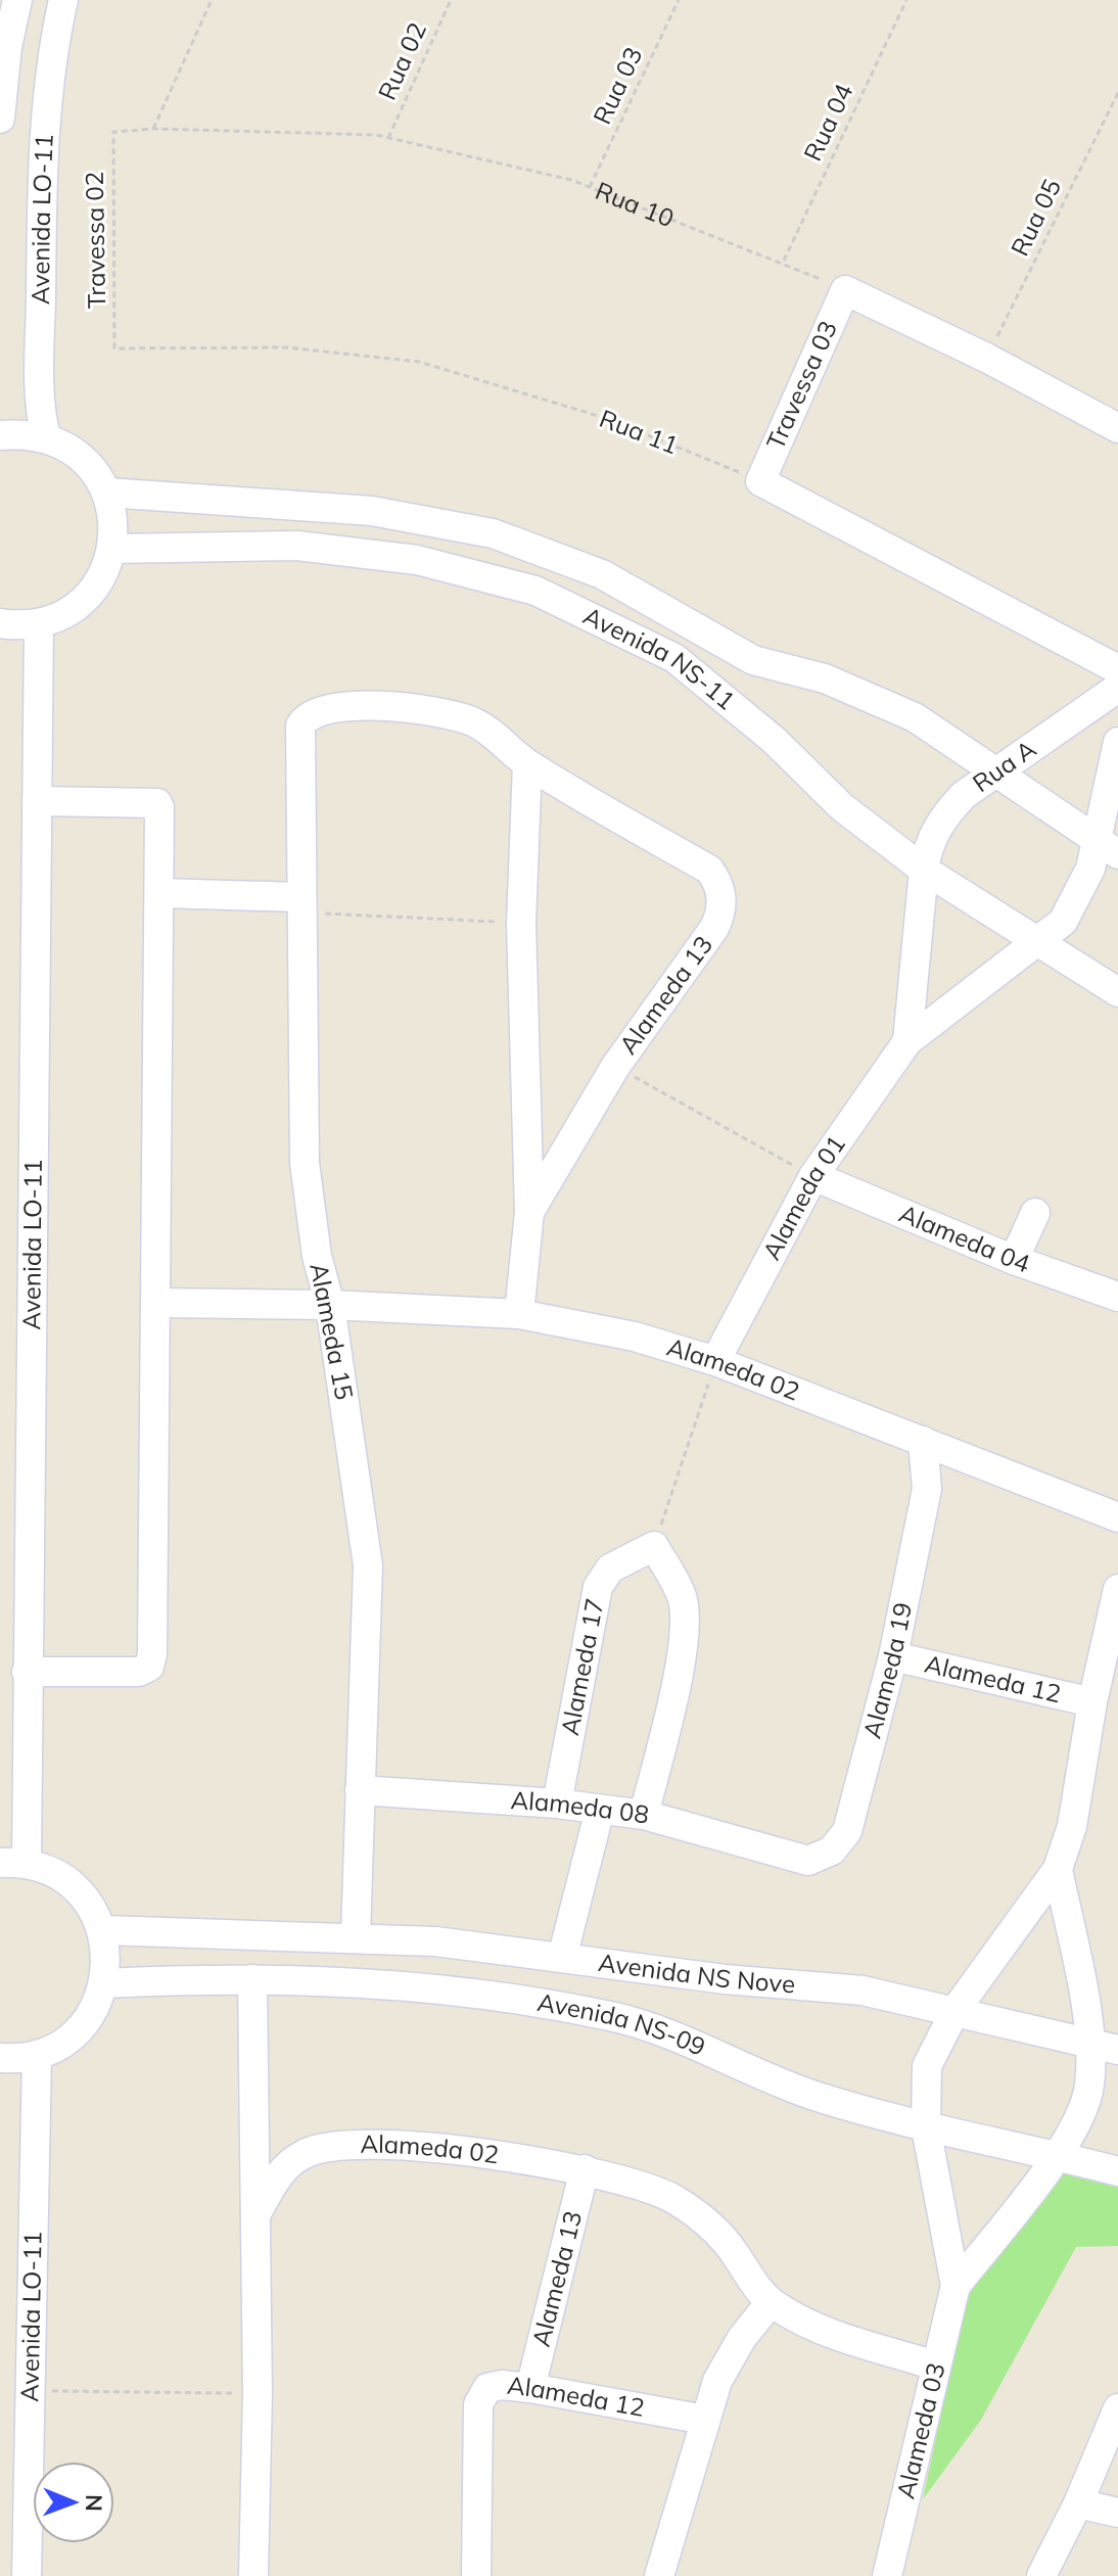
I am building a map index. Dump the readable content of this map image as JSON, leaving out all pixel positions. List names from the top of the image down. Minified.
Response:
{"streets":{"street":["Avenida LO-11","Travessa 03","Avenida NS-11","Rua A","Alameda 13","Alameda 01","Alameda 04","Alameda 15","Alameda 02","Alameda 17","Alameda 19","Alameda 12","Alameda 08","Avenida NS Nove","Avenida NS-09","Alameda 03"],"path":["Rua 02","Rua 03","Rua 04","Rua 10","Rua 05","Travessa 02","Rua 11"]},"crossings":[["Rua 02","Rua 10"],["Rua 03","Rua 10"],["Rua 04","Rua 10"],["Rua 10","Travessa 02"],["Rua 10","Travessa 03"],["Travessa 02","Rua 11"],["Travessa 03","Rua 11"],["Avenida NS-11","Rua A"],["Rua A","Alameda 01"],["Alameda 13","Alameda 15"],["Alameda 13","Alameda 02"],["Alameda 13","Alameda 12"],["Alameda 01","Alameda 04"],["Alameda 01","Alameda 02"],["Alameda 15","Alameda 02"],["Alameda 15","Alameda 08"],["Alameda 15","Avenida NS Nove"],["Alameda 02","Alameda 19"],["Alameda 02","Alameda 03"],["Alameda 17","Alameda 08"],["Alameda 19","Alameda 12"],["Alameda 19","Alameda 08"]],"north":"right"}
